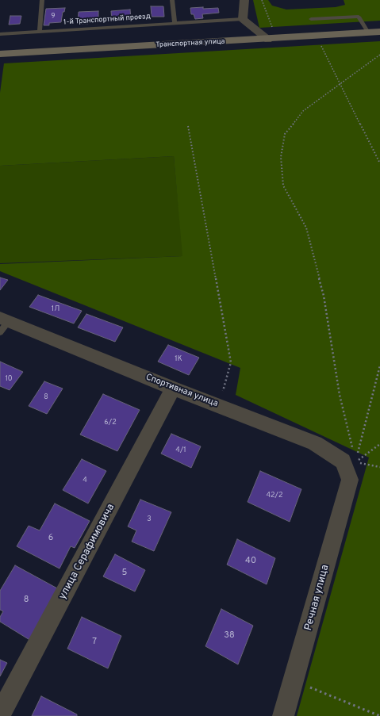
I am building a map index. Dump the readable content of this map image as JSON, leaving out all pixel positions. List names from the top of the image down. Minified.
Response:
{"streets":{"street":["Транспортная улица","Спортивная улица","улица Серафимовича","Речная улица"],"lane":["1-й Транспортный проезд"]},"crossings":[["Спортивная улица","улица Серафимовича"],["Спортивная улица","Речная улица"]],"house_numbers":["9","1Л","1К","10","8","6/2","4/1","4","42/2","3","6","40","5","8","38","7"]}
